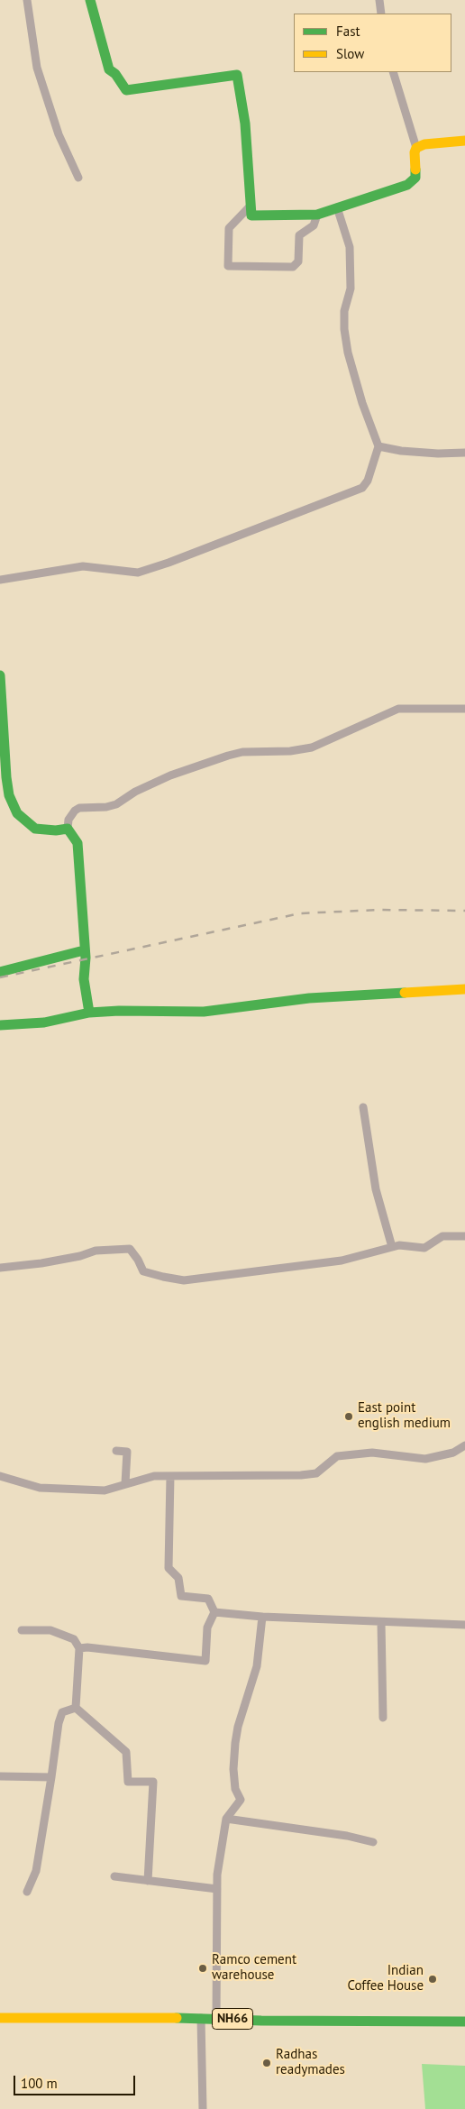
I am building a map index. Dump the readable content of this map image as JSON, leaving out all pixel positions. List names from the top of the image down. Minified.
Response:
{"streets":{"main road":["NH66"]},"places":["East point english medium","Ramco cement warehouse","Indian Coffee House","Radhas readymades"],"legend":["Fast","Slow"],"scale_bar":"100 m"}
